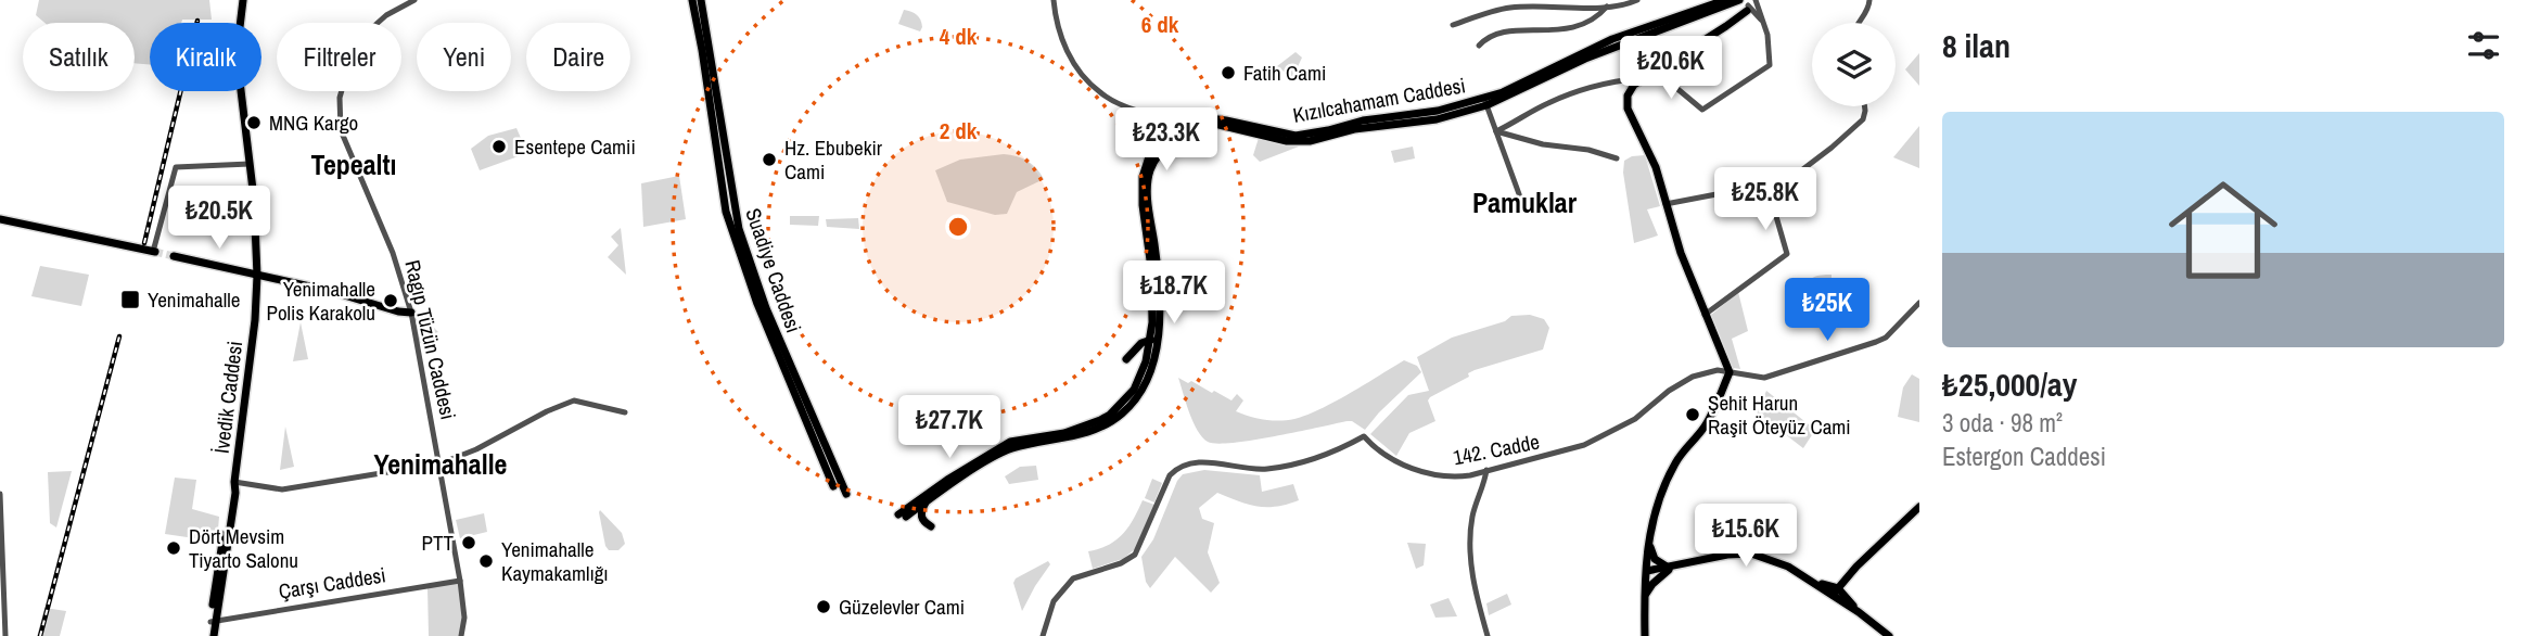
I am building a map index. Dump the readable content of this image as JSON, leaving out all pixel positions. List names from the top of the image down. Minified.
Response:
{"streets":{"main road":["Kızılcahamam Caddesi","Suadiye Caddesi","İvedik Caddesi"],"street":["Ragıp Tüzün Caddesi","142. Cadde","Çarşı Caddesi"]},"crossings":[["Ragıp Tüzün Caddesi","Çarşı Caddesi"],["İvedik Caddesi","Çarşı Caddesi"]],"districts":["Tepealtı","Pamuklar","Yenimahalle"],"places":{"other":["Fatih Cami","MNG Kargo","Esentepe Camii","Hz. Ebubekir Cami","Yenimahalle Polis Karakolu","Şehit Harun Raşit Öteyüz Cami","PTT","Dört Mevsim Tiyarto Salonu","Yenimahalle Kaymakamlığı","Güzelevler Cami"],"transit":["Yenimahalle"]},"page":{"heading":"8 ilan","chip":["Satılık","Kiralık","Filtreler","Yeni","Daire"],"price":["₺20.6K","₺23.3K","₺25.8K","₺20.5K","₺18.7K","₺25K","₺27.7K","₺15.6K"],"list":[{"name":"₺25,000/ay","note":"3 oda · 98 m² · Estergon Caddesi"}]},"rings":["6 dk","4 dk","2 dk"]}
